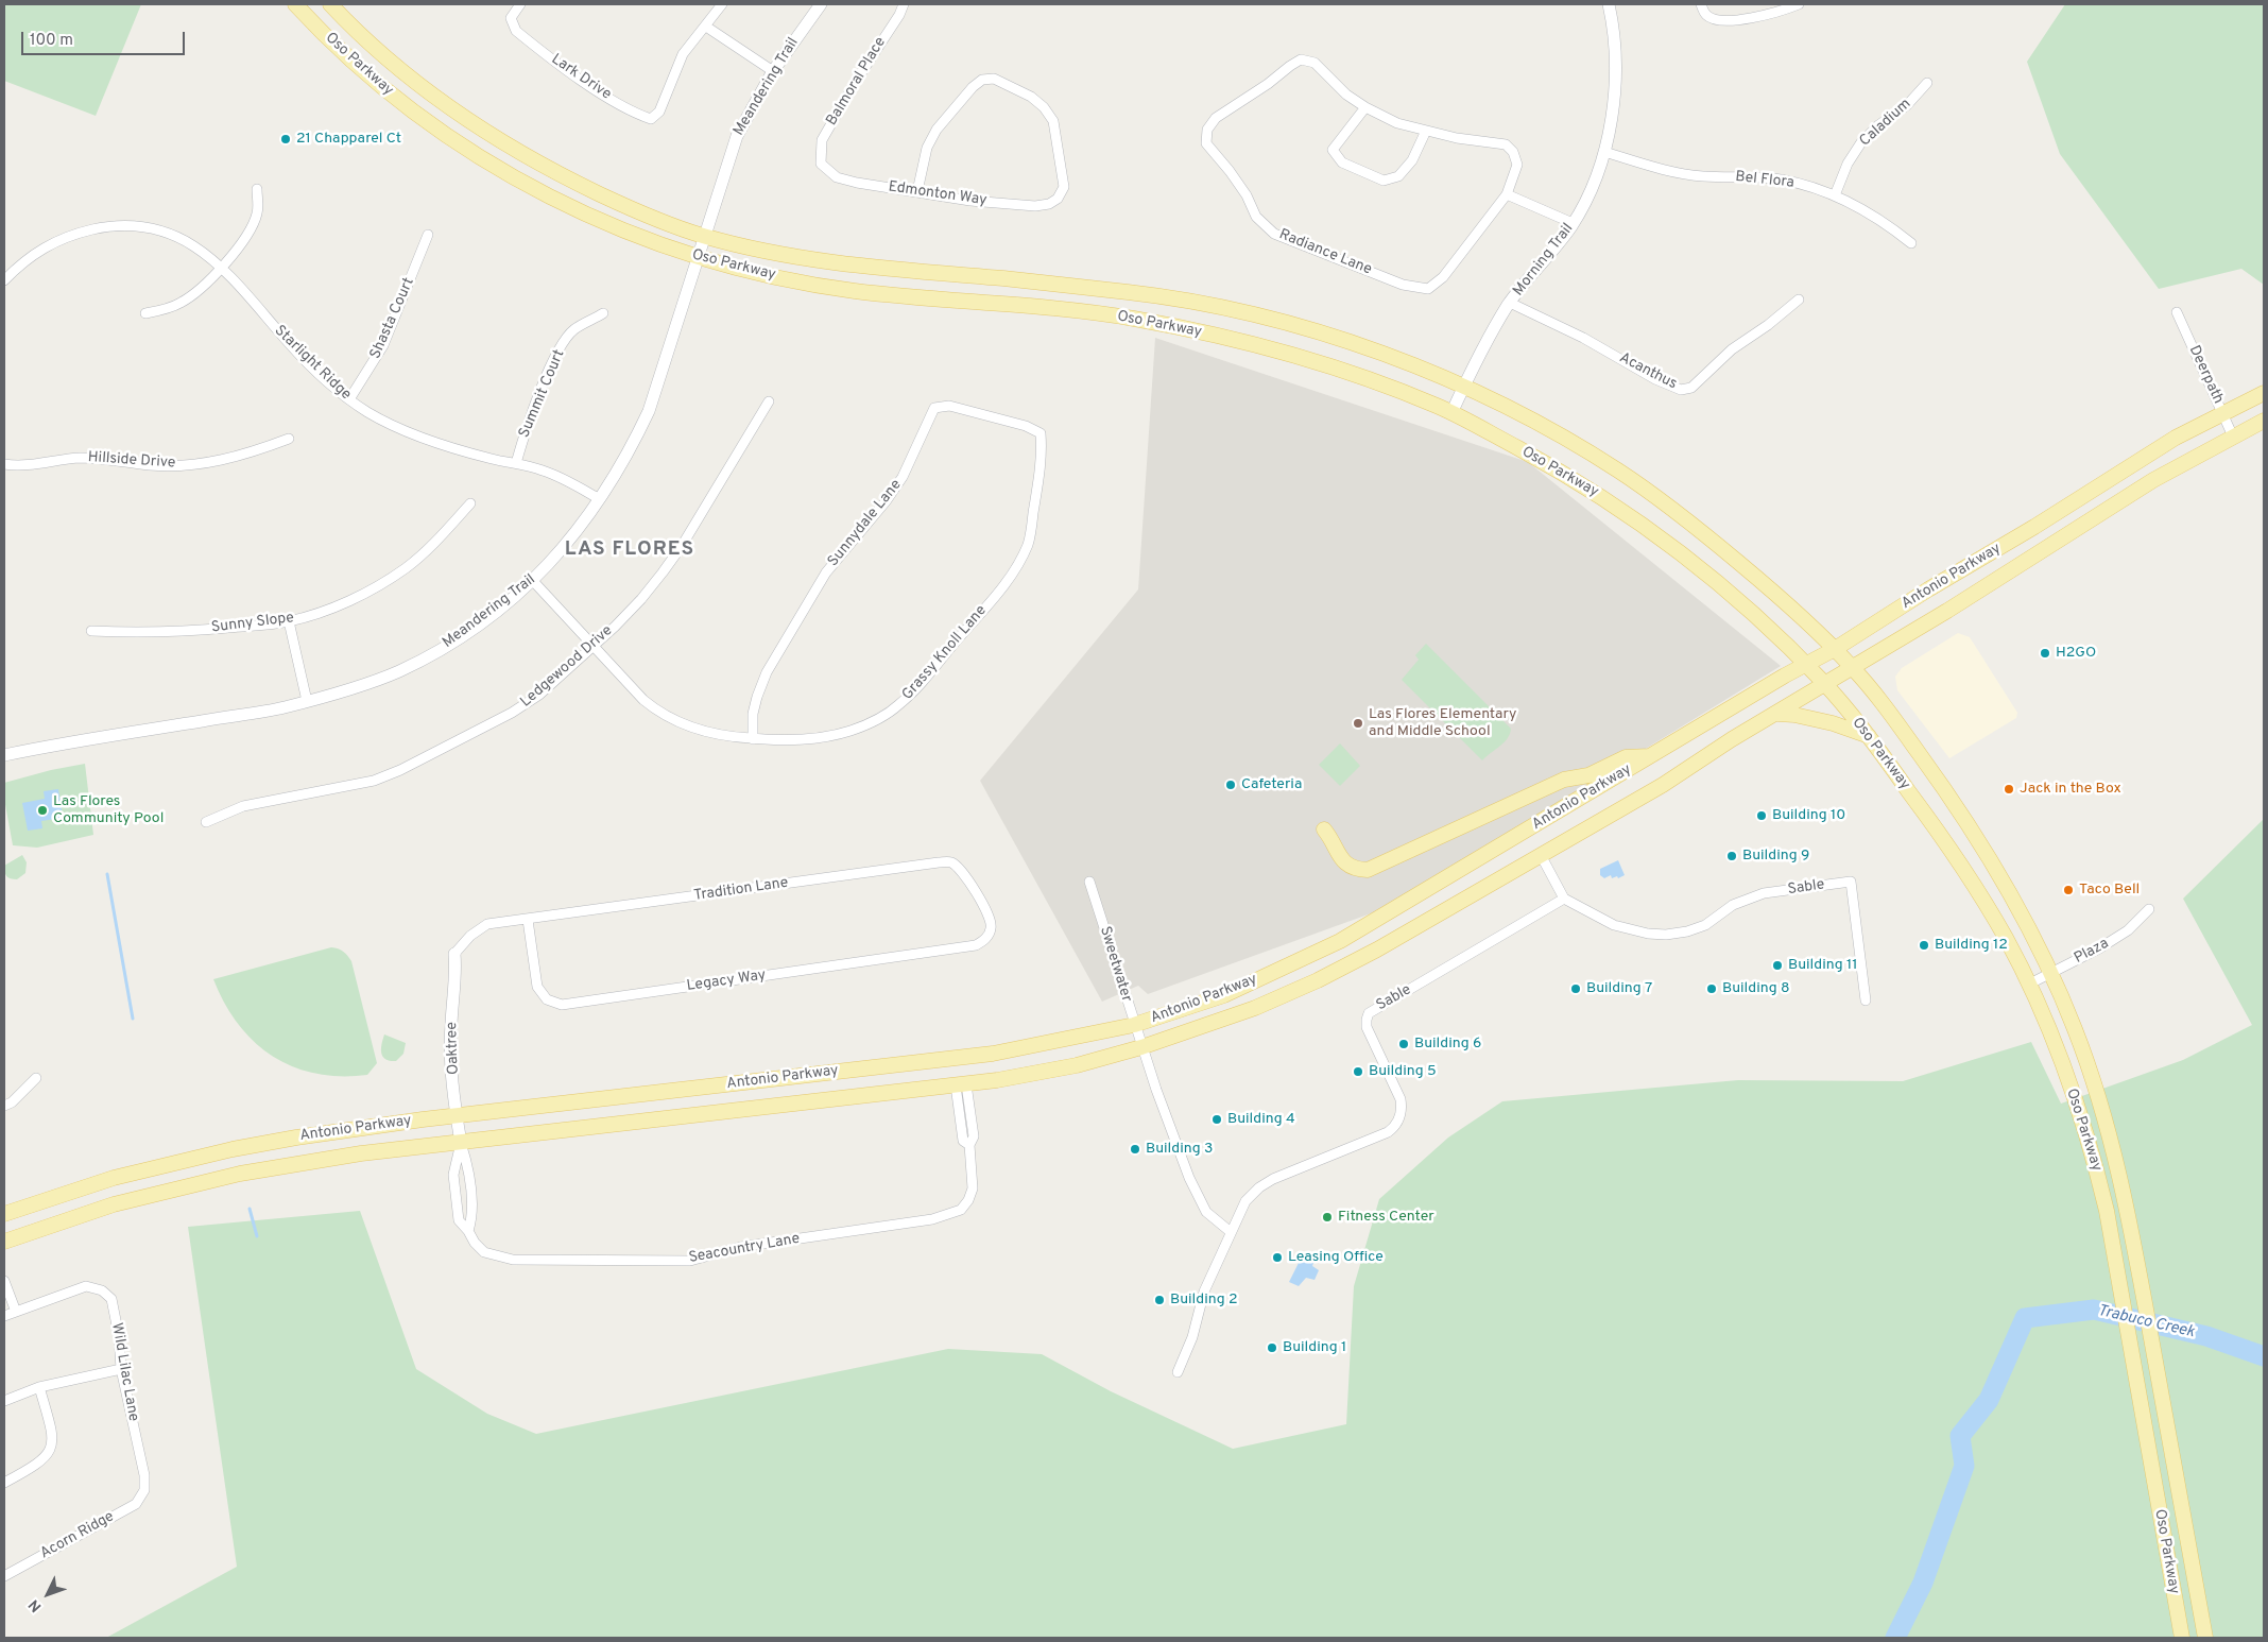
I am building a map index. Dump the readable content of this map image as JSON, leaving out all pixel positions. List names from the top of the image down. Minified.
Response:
{"streets":{"main road":["Oso Parkway","Antonio Parkway"],"street":["Lark Drive","Balmoral Place","Meandering Trail","Caladium","Bel Flora","Edmonton Way","Radiance Lane","Morning Trail","Shasta Court","Starlight Ridge","Acanthus","Deerpath","Summit Court","Hillside Drive","Sunnydale Lane","Sunny Slope","Grassy Knoll Lane","Ledgewood Drive","Sable","Tradition Lane","Plaza","Sweetwater","Legacy Way","Oaktree","Seacountry Lane","Wild Lilac Lane","Acorn Ridge"]},"crossings":[["Oso Parkway","Meandering Trail"],["Oso Parkway","Morning Trail"],["Oso Parkway","Antonio Parkway"],["Oso Parkway","Plaza"],["Balmoral Place","Edmonton Way"],["Meandering Trail","Starlight Ridge"],["Meandering Trail","Grassy Knoll Lane"],["Caladium","Bel Flora"],["Bel Flora","Morning Trail"],["Morning Trail","Acanthus"],["Shasta Court","Starlight Ridge"],["Starlight Ridge","Summit Court"],["Deerpath","Antonio Parkway"],["Sunnydale Lane","Grassy Knoll Lane"],["Antonio Parkway","Sweetwater"],["Antonio Parkway","Oaktree"],["Antonio Parkway","Seacountry Lane"],["Grassy Knoll Lane","Ledgewood Drive"],["Tradition Lane","Legacy Way"],["Tradition Lane","Oaktree"],["Oaktree","Seacountry Lane"],["Wild Lilac Lane","Acorn Ridge"]],"districts":["LAS FLORES"],"water":["Trabuco Creek"],"places":["21 Chapparel Ct","H2GO","Las Flores Elementary and Middle School","Cafeteria","Jack in the Box","Las Flores Community Pool","Building 10","Building 9","Taco Bell","Building 12","Building 11","Building 7","Building 8","Building 6","Building 5","Building 4","Building 3","Fitness Center","Leasing Office","Building 2","Building 1"],"scale_bar":"100 m","north":"bottom left"}
